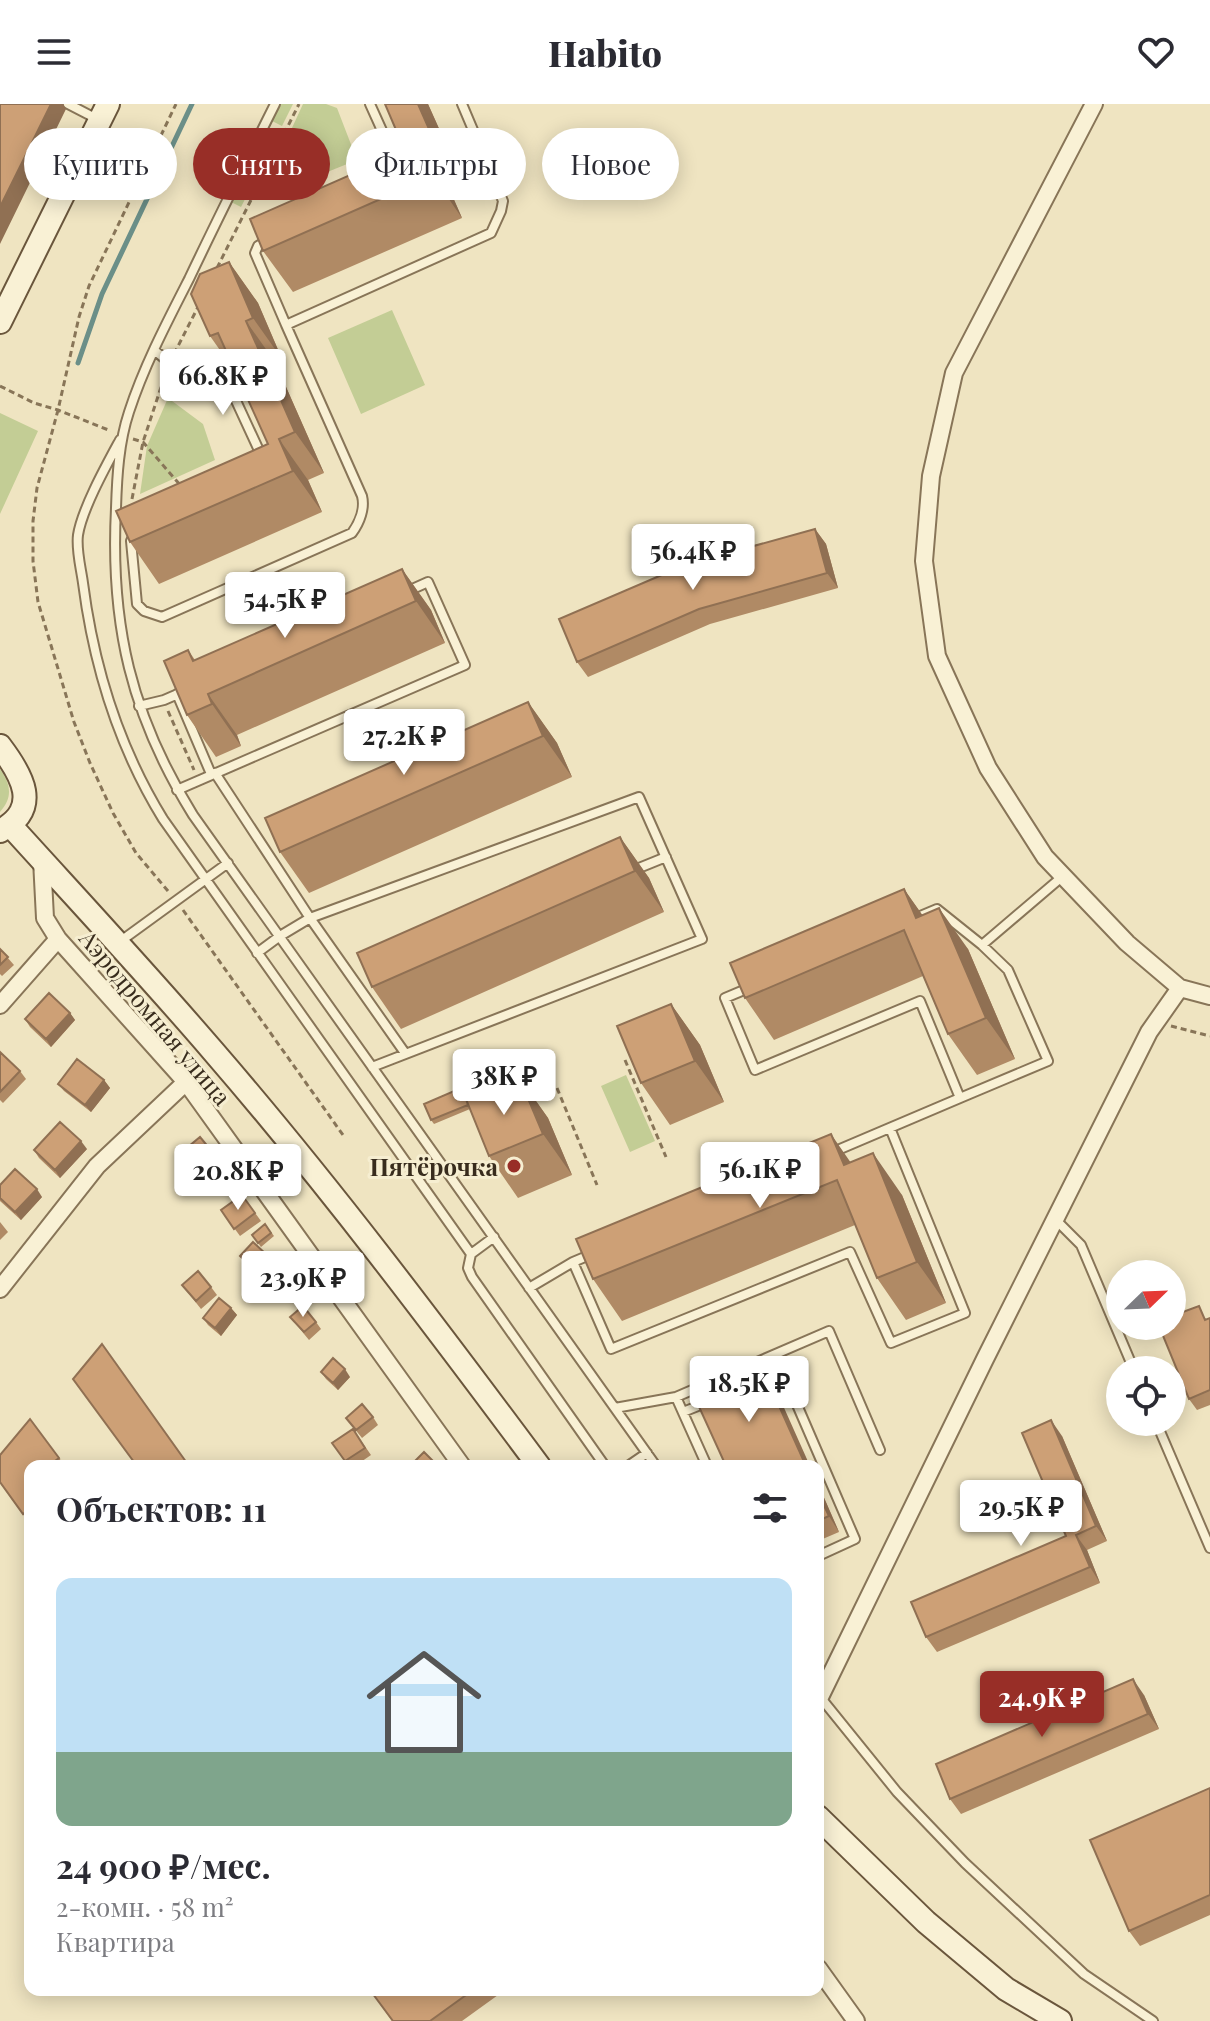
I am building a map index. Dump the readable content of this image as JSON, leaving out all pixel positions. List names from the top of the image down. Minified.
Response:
{"streets":{"street":["Аэродромная улица"]},"places":["Пятёрочка"],"north":"top right","page":{"header":"Habito","chip":["Купить","Снять","Фильтры","Новое"],"price":["66.8K ₽","56.4K ₽","54.5K ₽","27.2K ₽","38K ₽","56.1K ₽","20.8K ₽","23.9K ₽","18.5K ₽","29.5K ₽","24.9K ₽"],"heading":"Объектов: 11","list":[{"name":"24 900 ₽/мес.","note":"2-комн. · 58 m² · Квартира"}]}}
